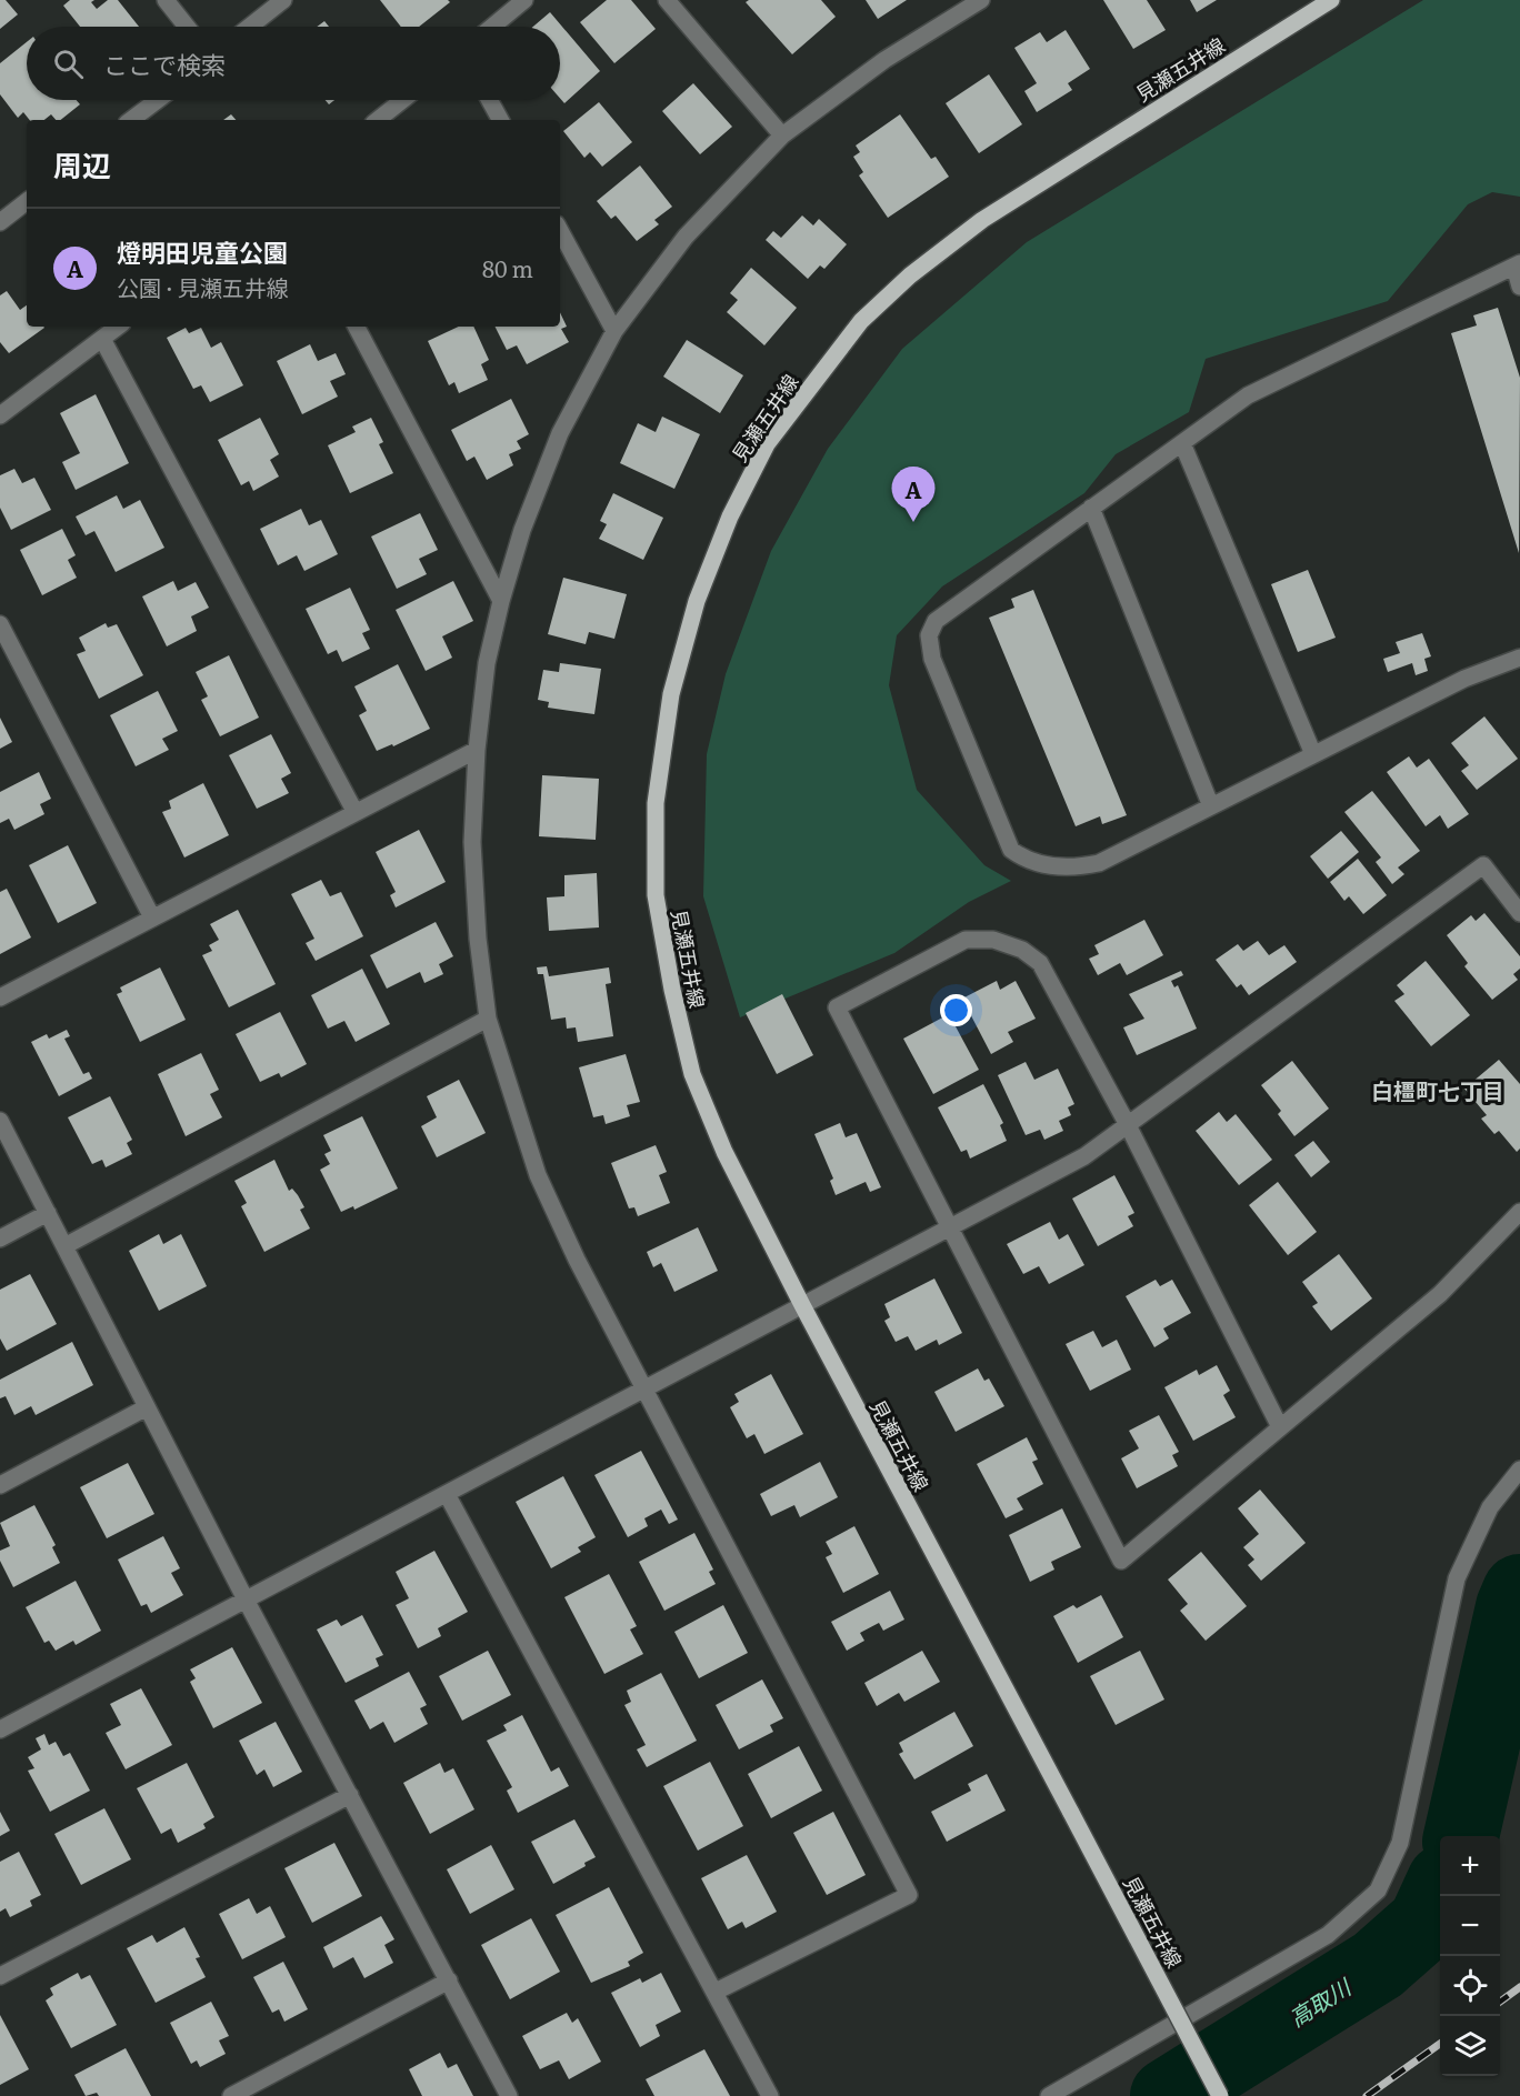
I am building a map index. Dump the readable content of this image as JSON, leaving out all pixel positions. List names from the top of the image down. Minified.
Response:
{"streets":{"main road":["見瀬五井線"]},"districts":["白橿町七丁目"],"water":["高取川"],"page":{"search":"ここで検索","heading":"周辺","list":[{"mark":"A","name":"燈明田児童公園","note":"公園 · 見瀬五井線","value":"80 m"}],"pins":"A","map_buttons":["+","−"]}}
